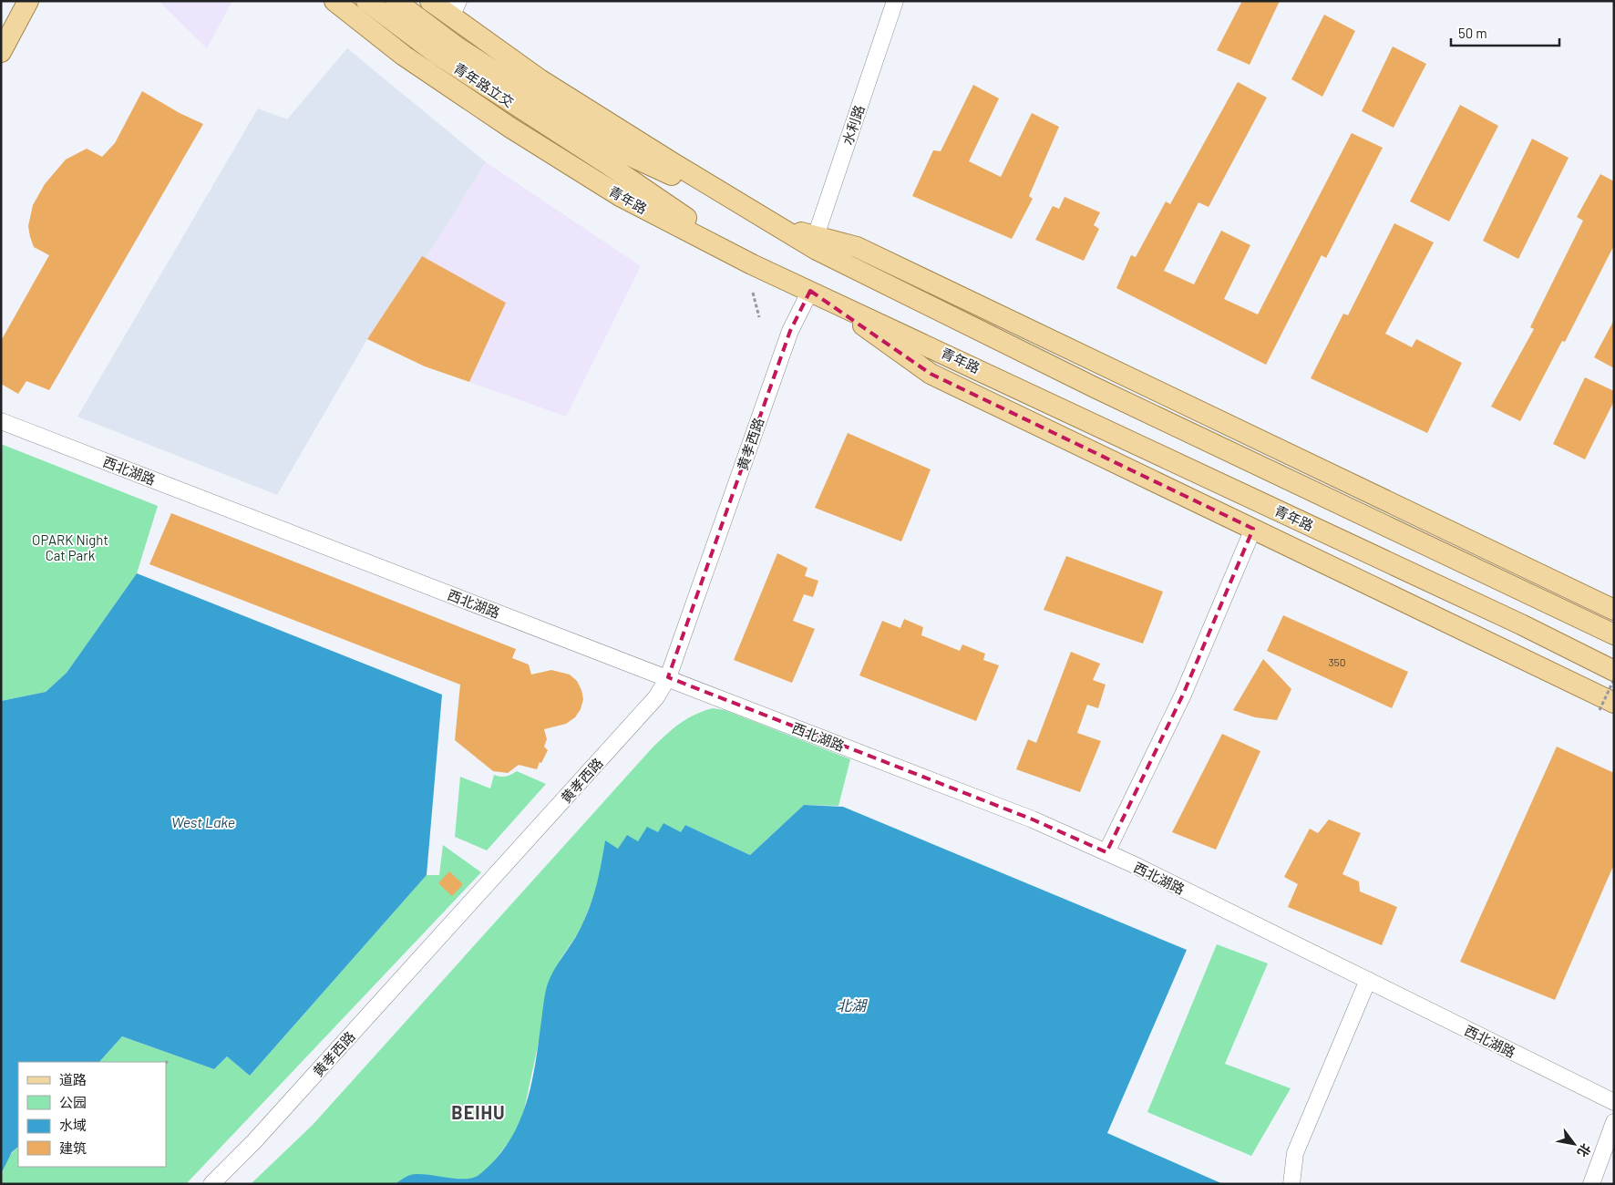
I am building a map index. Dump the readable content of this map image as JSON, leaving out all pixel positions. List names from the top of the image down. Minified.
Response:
{"streets":{"main road":["青年路立交","青年路"],"street":["水利路","黄孝西路","西北湖路"]},"crossings":[["青年路","黄孝西路"],["黄孝西路","西北湖路"]],"districts":["BEIHU"],"water":["West Lake","北湖"],"parks":["OPARK Night Cat Park"],"house_numbers":["350"],"legend":["道路","公园","水域","建筑"],"scale_bar":"50 m","north":"bottom right"}
